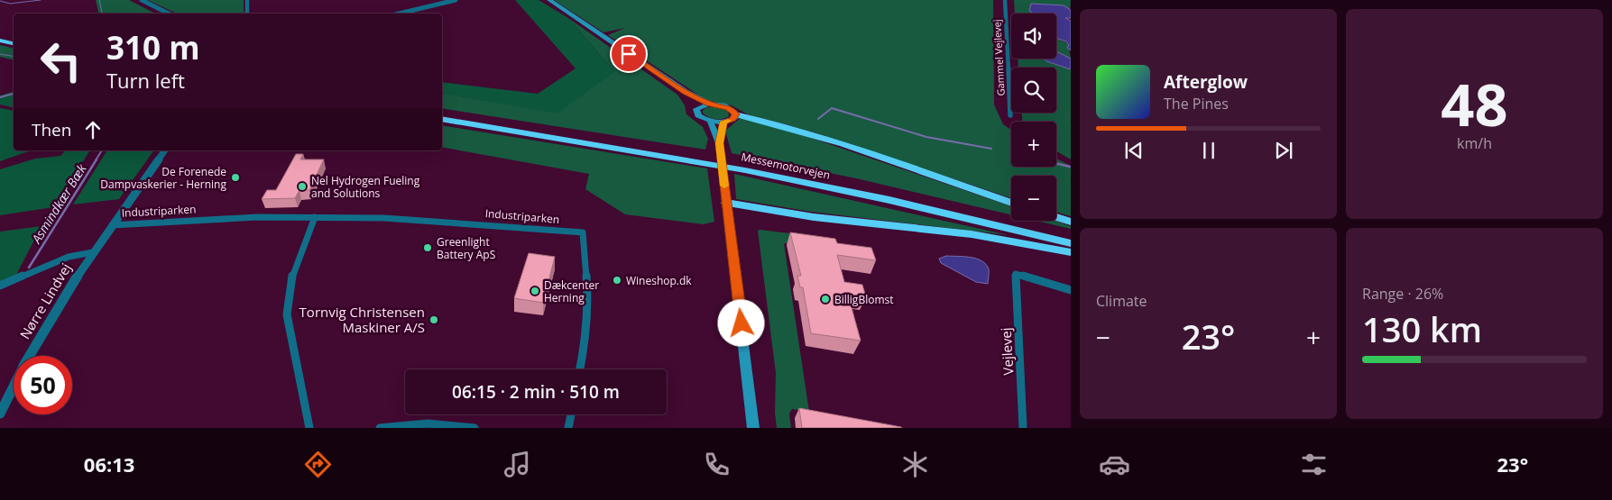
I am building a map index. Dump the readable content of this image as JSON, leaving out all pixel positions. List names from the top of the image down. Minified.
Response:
{"streets":{"highway":["Messemotorvejen"],"street":["Gammel Vejlevej","Industriparken","Nørre Lindvej","Vejlevej"]},"crossings":[["Industriparken","Nørre Lindvej"]],"water":["Asmindkær Bæk"],"places":["De Forenede Dampvaskerier - Herning","Nel Hydrogen Fueling and Solutions","Greenlight Battery ApS","Wineshop.dk","Dækcenter Herning","BilligBlomst","Tornvig Christensen Maskiner A/S"],"page":{"tile":[["48","km/h"],"Climate",["Range · 26%","130 km"]],"map_buttons":["+","−"],"turn":["310 m","Turn left"],"song":["Afterglow","The Pines"],"then":"Then","heat":["−","23°","+"],"limit":"50","trip":"06:15 · 2 min · 510 m","tabs":["06:13","23°"]}}
